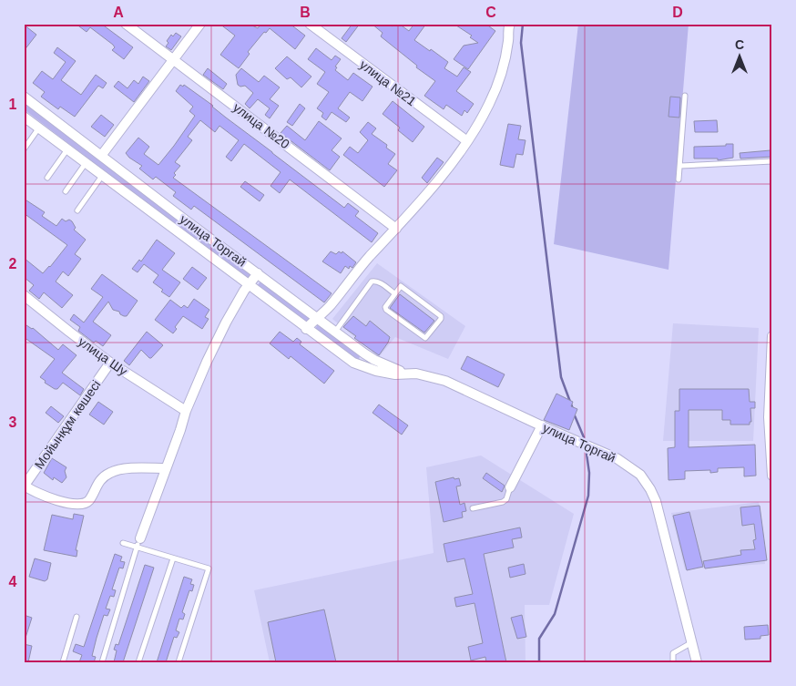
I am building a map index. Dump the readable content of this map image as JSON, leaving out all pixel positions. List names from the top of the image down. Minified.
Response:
{"streets":{"street":["улица №21","улица №20","улица Торгай","улица Шу","Мойынқұм көшесі"]},"crossings":[["улица Шу","Мойынқұм көшесі"]],"north":"top","grid":{"columns":["A","B","C","D"],"rows":["1","2","3","4"]}}
